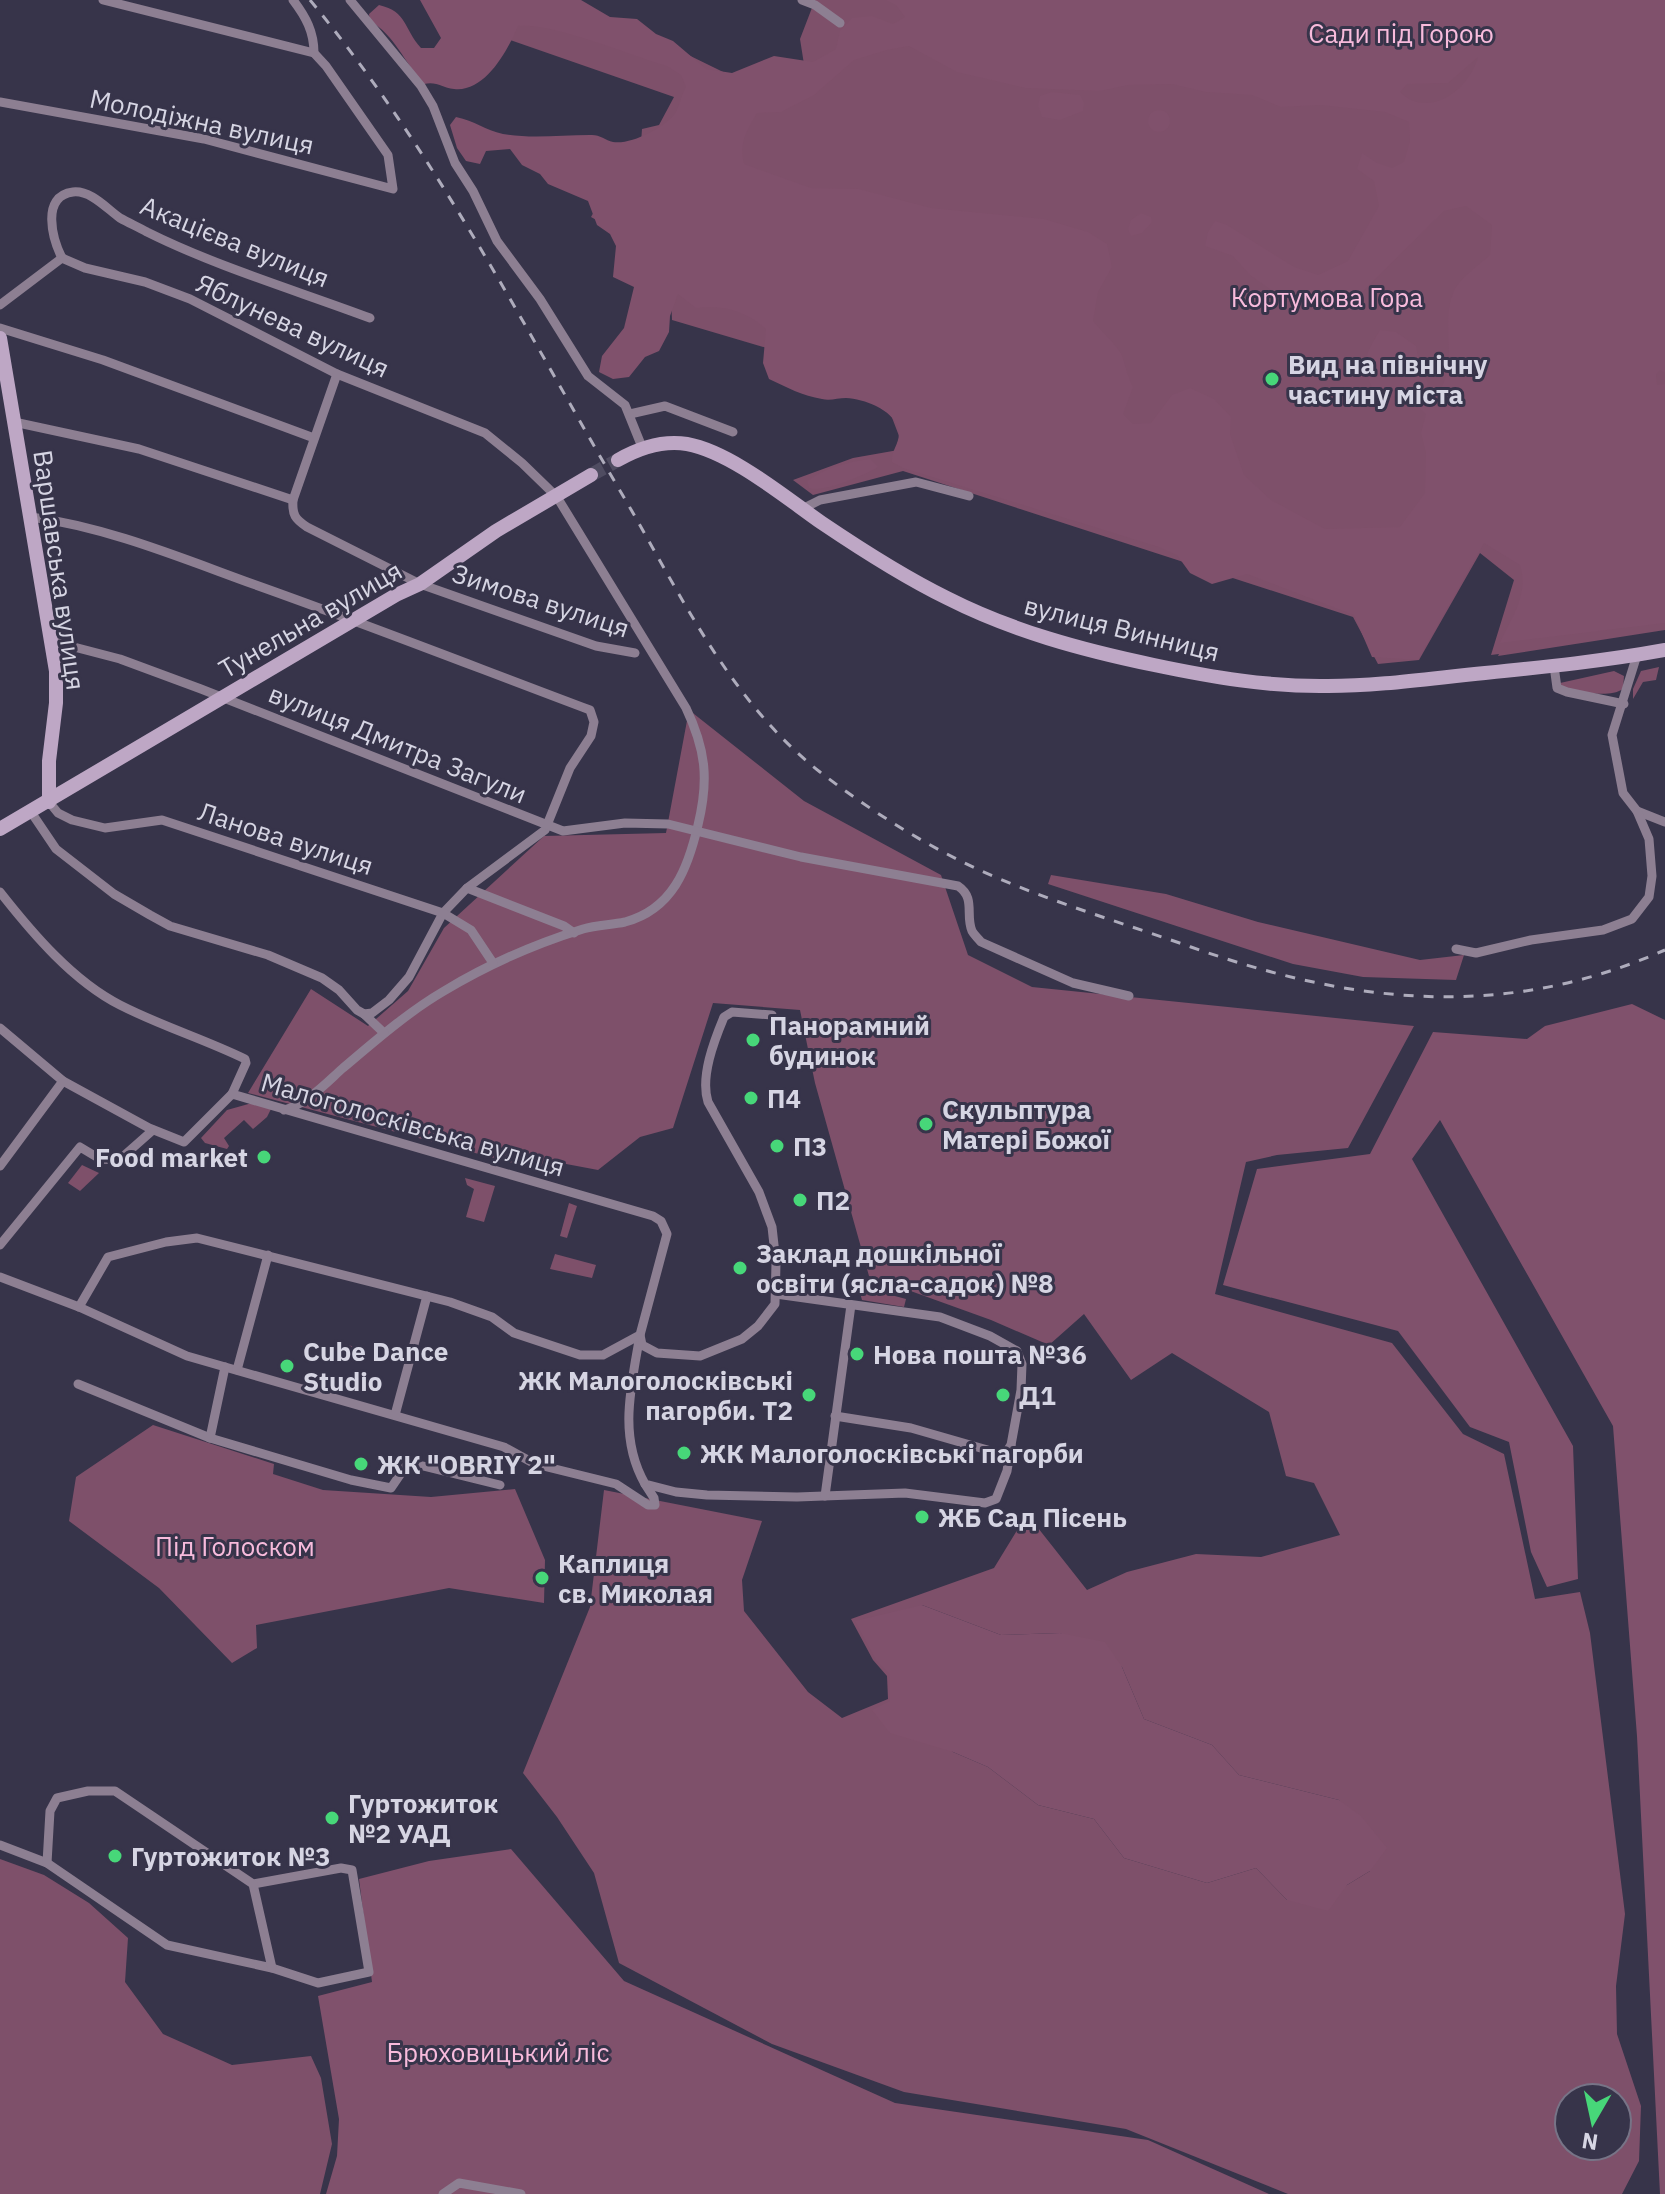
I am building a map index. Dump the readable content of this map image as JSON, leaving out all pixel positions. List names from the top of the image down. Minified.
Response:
{"streets":{"main road":["Варшавська вулиця","Тунельна вулиця","вулиця Винниця"],"street":["Молодіжна вулиця","Акацієва вулиця","Яблунева вулиця","Зимова вулиця","вулиця Дмитра Загули","Ланова вулиця","Малоголосківська вулиця"]},"crossings":[["Акацієва вулиця","Яблунева вулиця"],["Яблунева вулиця","Тунельна вулиця"],["Яблунева вулиця","Ланова вулиця"],["Яблунева вулиця","Малоголосківська вулиця"],["Варшавська вулиця","Тунельна вулиця"],["Варшавська вулиця","вулиця Дмитра Загули"],["Варшавська вулиця","Ланова вулиця"],["Зимова вулиця","Тунельна вулиця"],["Тунельна вулиця","вулиця Дмитра Загули"],["Тунельна вулиця","Ланова вулиця"]],"parks":["Сади під Горою","Кортумова Гора","Під Голоском","Брюховицький ліс"],"places":["Вид на північну частину міста","Панорамний будинок","П4","Скульптура Матері Божої","П3","Food market","П2","Заклад дошкільної освіти (ясла-садок) №8","Нова пошта №36","Cube Dance Studio","ЖК Малоголосківські пагорби. Т2","Д1","ЖК Малоголосківські пагорби","ЖК \"OBRIY 2\"","ЖБ Сад Пісень","Каплиця св. Миколая","Гуртожиток №2 УАД","Гуртожиток №3"],"north":"bottom"}
